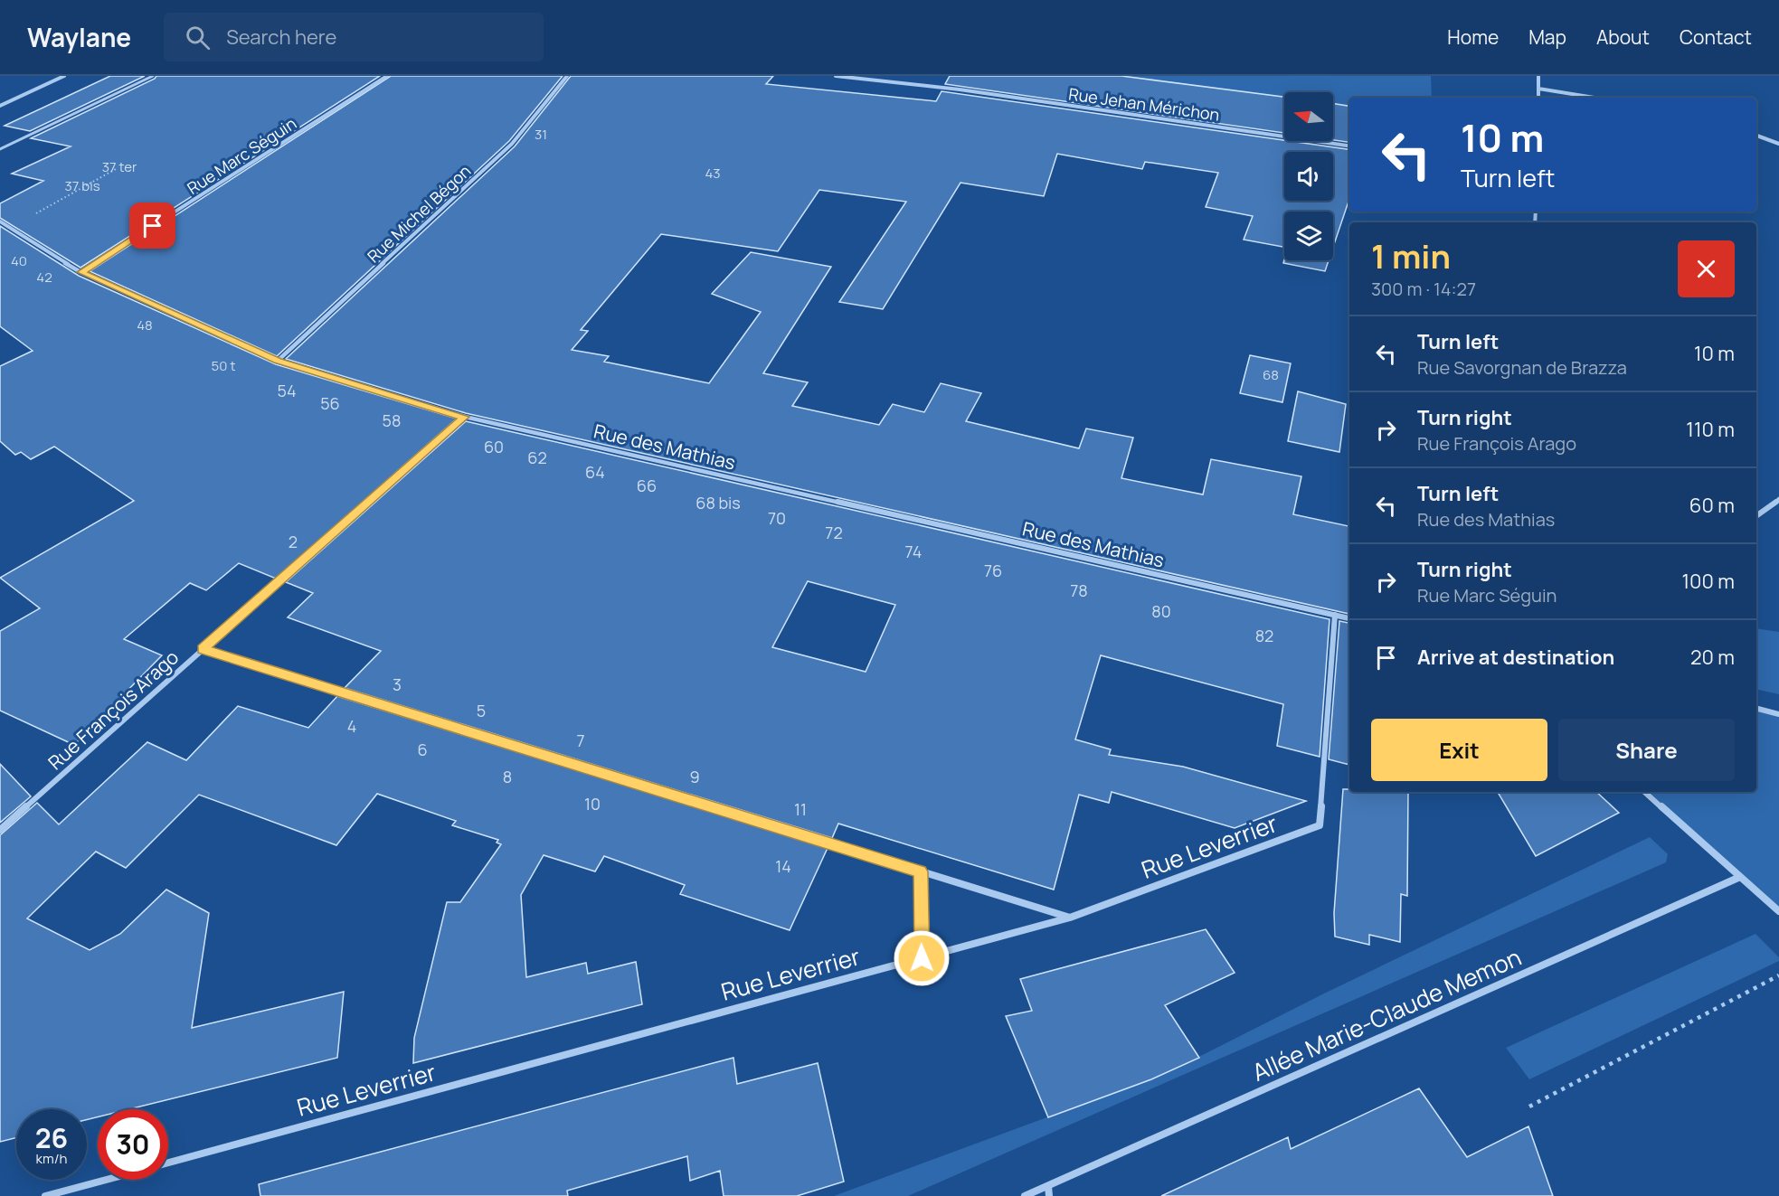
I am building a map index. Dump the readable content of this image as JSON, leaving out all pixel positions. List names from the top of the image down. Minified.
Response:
{"streets":{"street":["Rue Jehan Mérichon","Rue Marc Séguin","Rue Michel Bégon","Rue des Mathias","Rue François Arago","Rue Leverrier","Allée Marie-Claude Memon"]},"crossings":[["Rue Marc Séguin","Rue des Mathias"],["Rue Michel Bégon","Rue des Mathias"],["Rue des Mathias","Rue François Arago"],["Rue des Mathias","Rue Leverrier"]],"house_numbers":["31","37 ter","43","37 bis","40","42","48","50 t","68","54","56","58","60","62","64","66","68 bis","70","72","2","74","76","78","80","82","3","5","4","7","6","8","9","10","11","14"],"north":"left","page":{"header":"Waylane","search":"Search here","nav":["Home","Map","About","Contact"],"turn":["10 m","Turn left"],"heading":["1 min","300 m · 14:27"],"list":[{"name":"Turn left","note":"Rue Savorgnan de Brazza","value":"10 m"},{"name":"Turn right","note":"Rue François Arago","value":"110 m"},{"name":"Turn left","note":"Rue des Mathias","value":"60 m"},{"name":"Turn right","note":"Rue Marc Séguin","value":"100 m"},{"name":"Arrive at destination","value":"20 m"}],"buttons":["Exit","Share"],"speed":"26 km/h","limit":"30"}}
